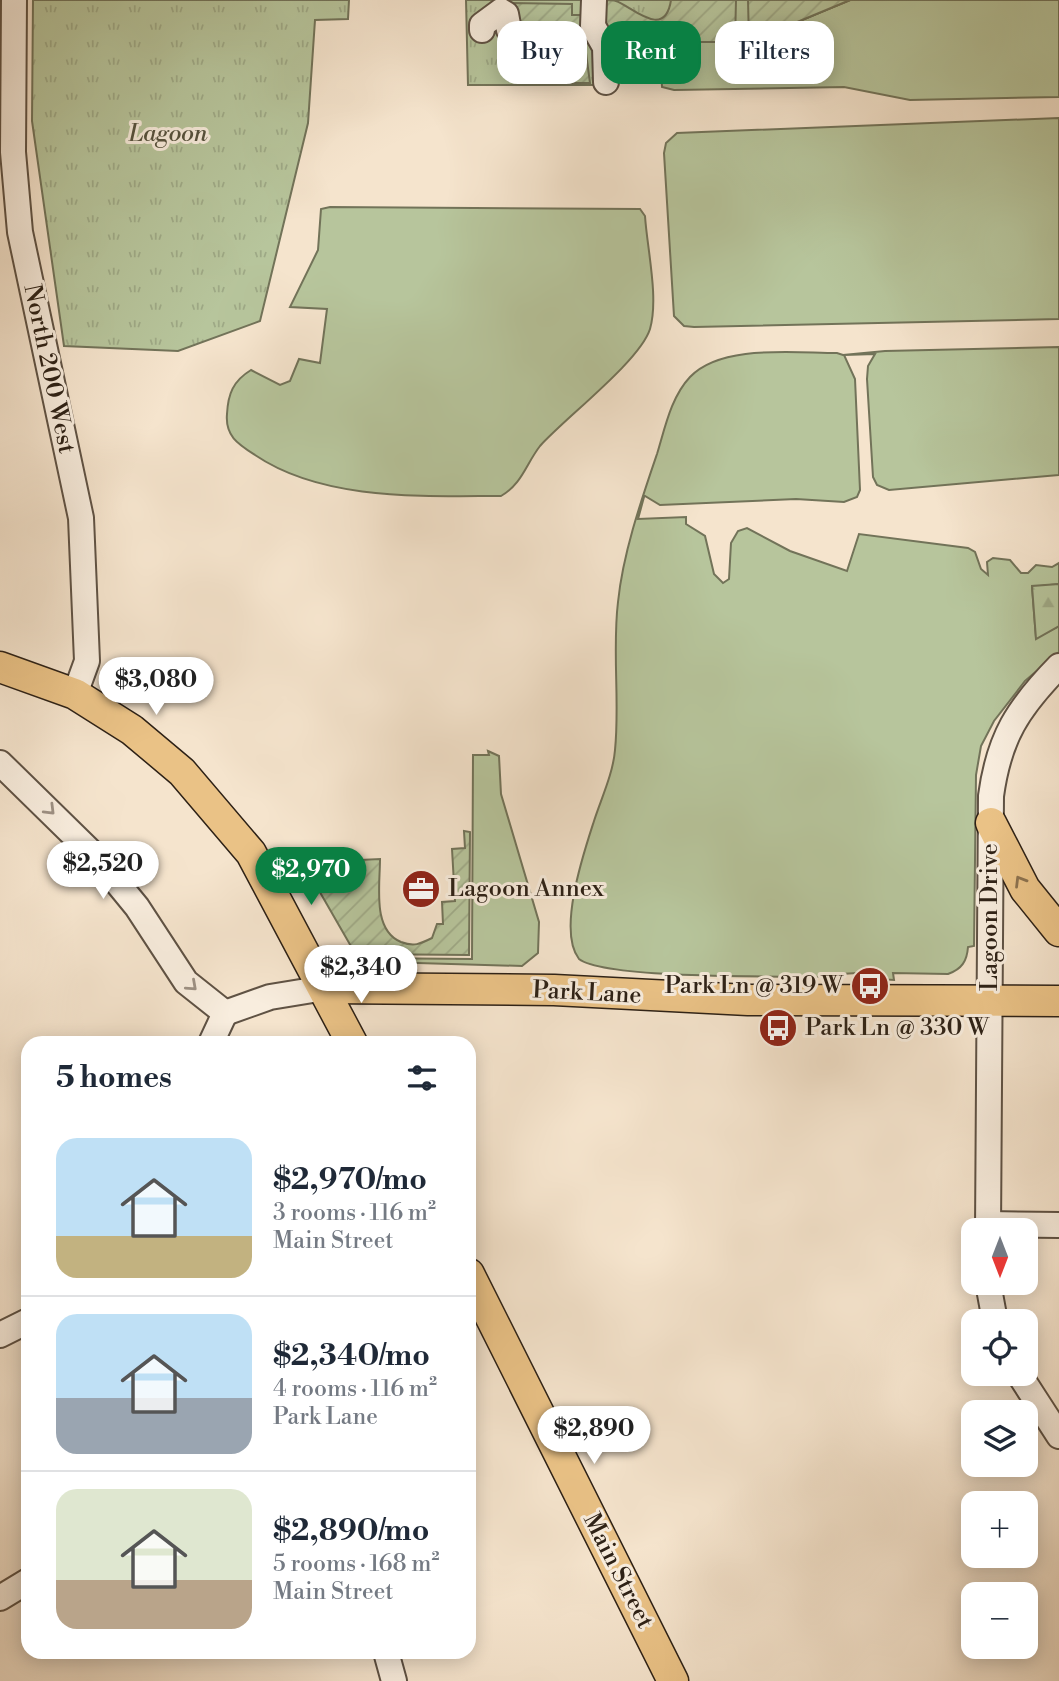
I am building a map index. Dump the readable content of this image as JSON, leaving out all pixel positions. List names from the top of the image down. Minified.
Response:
{"streets":{"main road":["Park Lane","Main Street"],"street":["North 200 West","Lagoon Drive"]},"crossings":[["Lagoon Drive","Park Lane"]],"parks":["Lagoon"],"places":{"office":["Lagoon Annex"],"bus stop":["Park Ln @ 319 W","Park Ln @ 330 W"]},"north":"bottom","page":{"chip":["Buy","Rent","Filters"],"price":["$3,080","$2,520","$2,970","$2,340","$2,890"],"heading":"5 homes","list":[{"name":"$2,970/mo","note":"3 rooms · 116 m² · Main Street"},{"name":"$2,340/mo","note":"4 rooms · 116 m² · Park Lane"},{"name":"$2,890/mo","note":"5 rooms · 168 m² · Main Street"}],"map_buttons":["+","−"]}}
